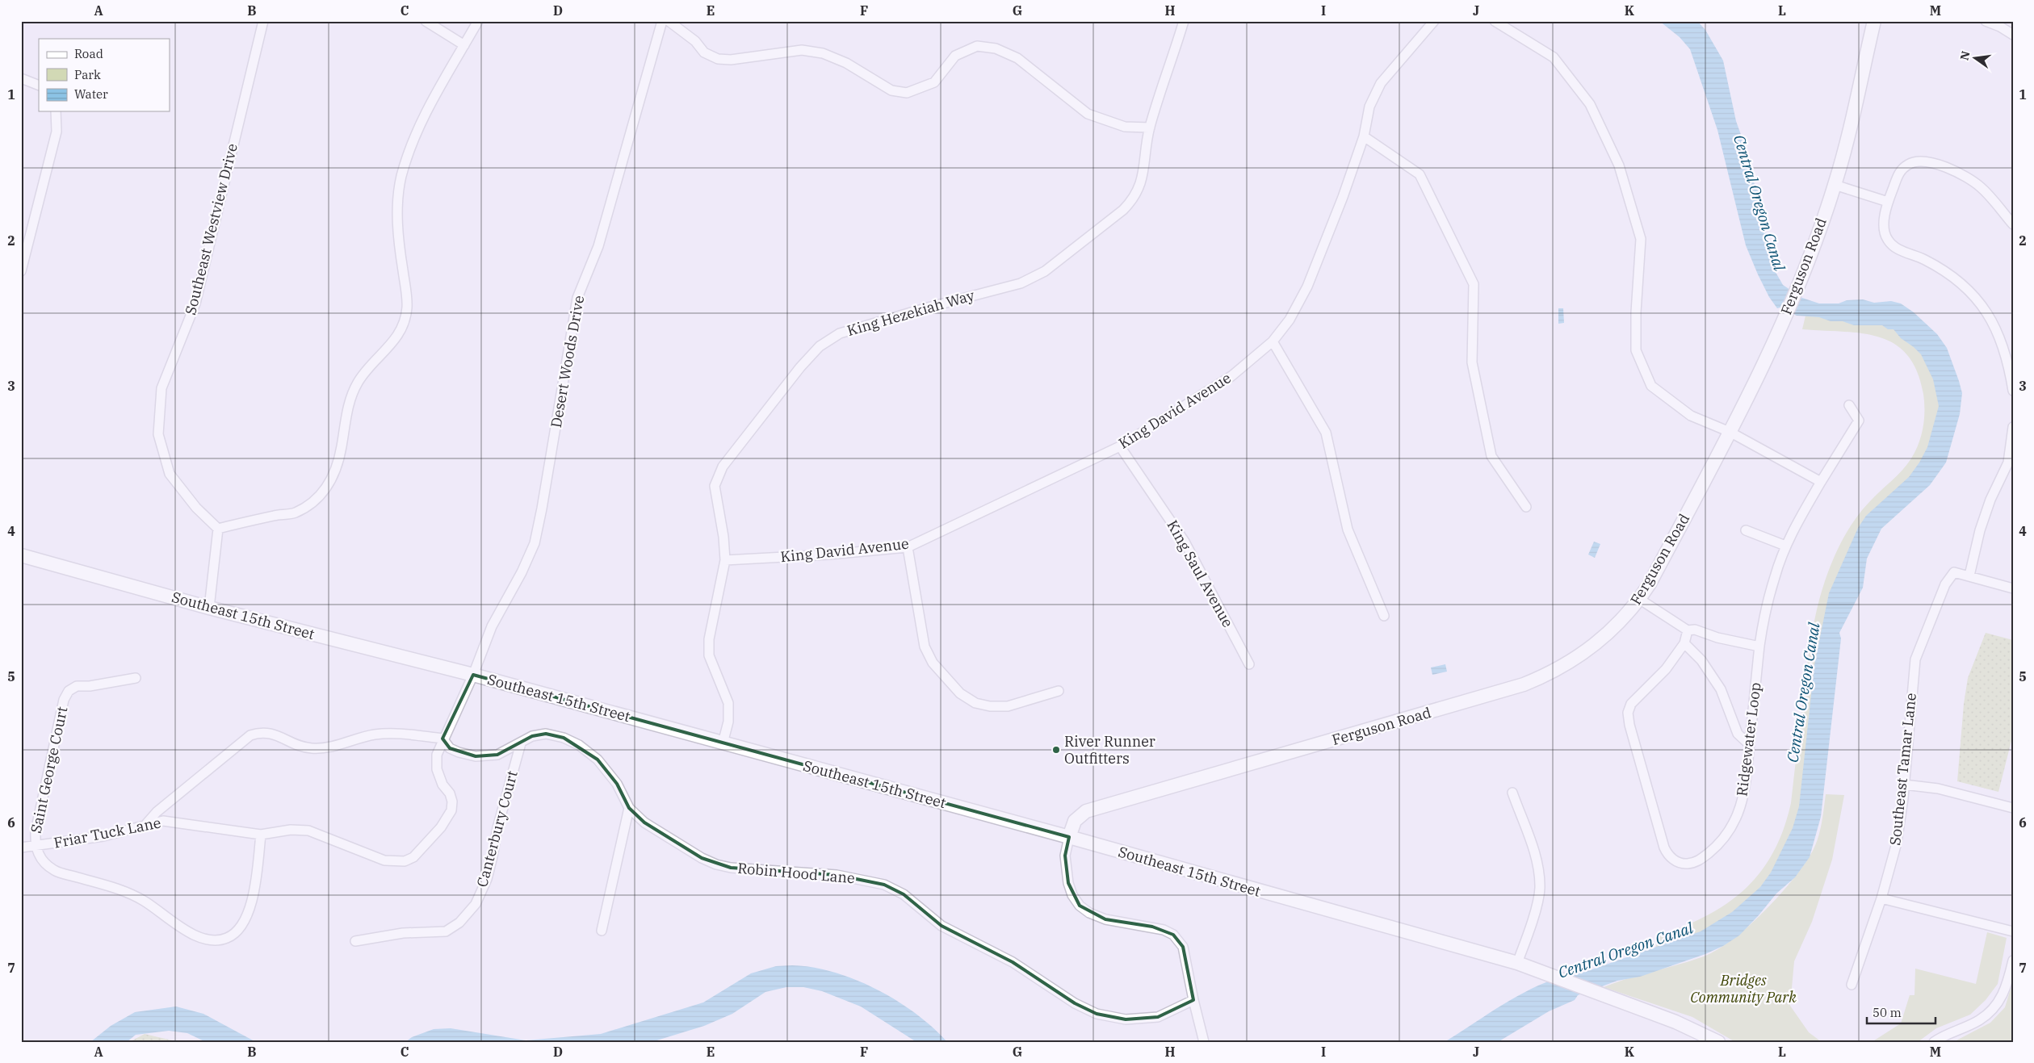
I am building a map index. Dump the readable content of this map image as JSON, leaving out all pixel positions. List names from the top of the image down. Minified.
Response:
{"streets":{"main road":["Ferguson Road","Southeast 15th Street"],"street":["Southeast Westview Drive","King Hezekiah Way","Desert Woods Drive","King David Avenue","King Saul Avenue","Ridgewater Loop","Southeast Tamar Lane","Saint George Court","Canterbury Court","Friar Tuck Lane","Robin Hood Lane"]},"crossings":[["Ferguson Road","Southeast 15th Street"],["King Hezekiah Way","King David Avenue"],["King Hezekiah Way","Southeast 15th Street"],["Desert Woods Drive","Southeast 15th Street"],["Desert Woods Drive","Friar Tuck Lane"],["King David Avenue","King Saul Avenue"],["Southeast 15th Street","Friar Tuck Lane"],["Saint George Court","Friar Tuck Lane"],["Canterbury Court","Robin Hood Lane"],["Friar Tuck Lane","Robin Hood Lane"]],"water":["Central Oregon Canal"],"parks":["Bridges Community Park"],"places":["River Runner Outfitters"],"legend":["Road","Park","Water"],"scale_bar":"50 m","north":"left","grid":{"columns":["A","B","C","D","E","F","G","H","I","J","K","L","M"],"rows":["1","2","3","4","5","6","7"]}}
